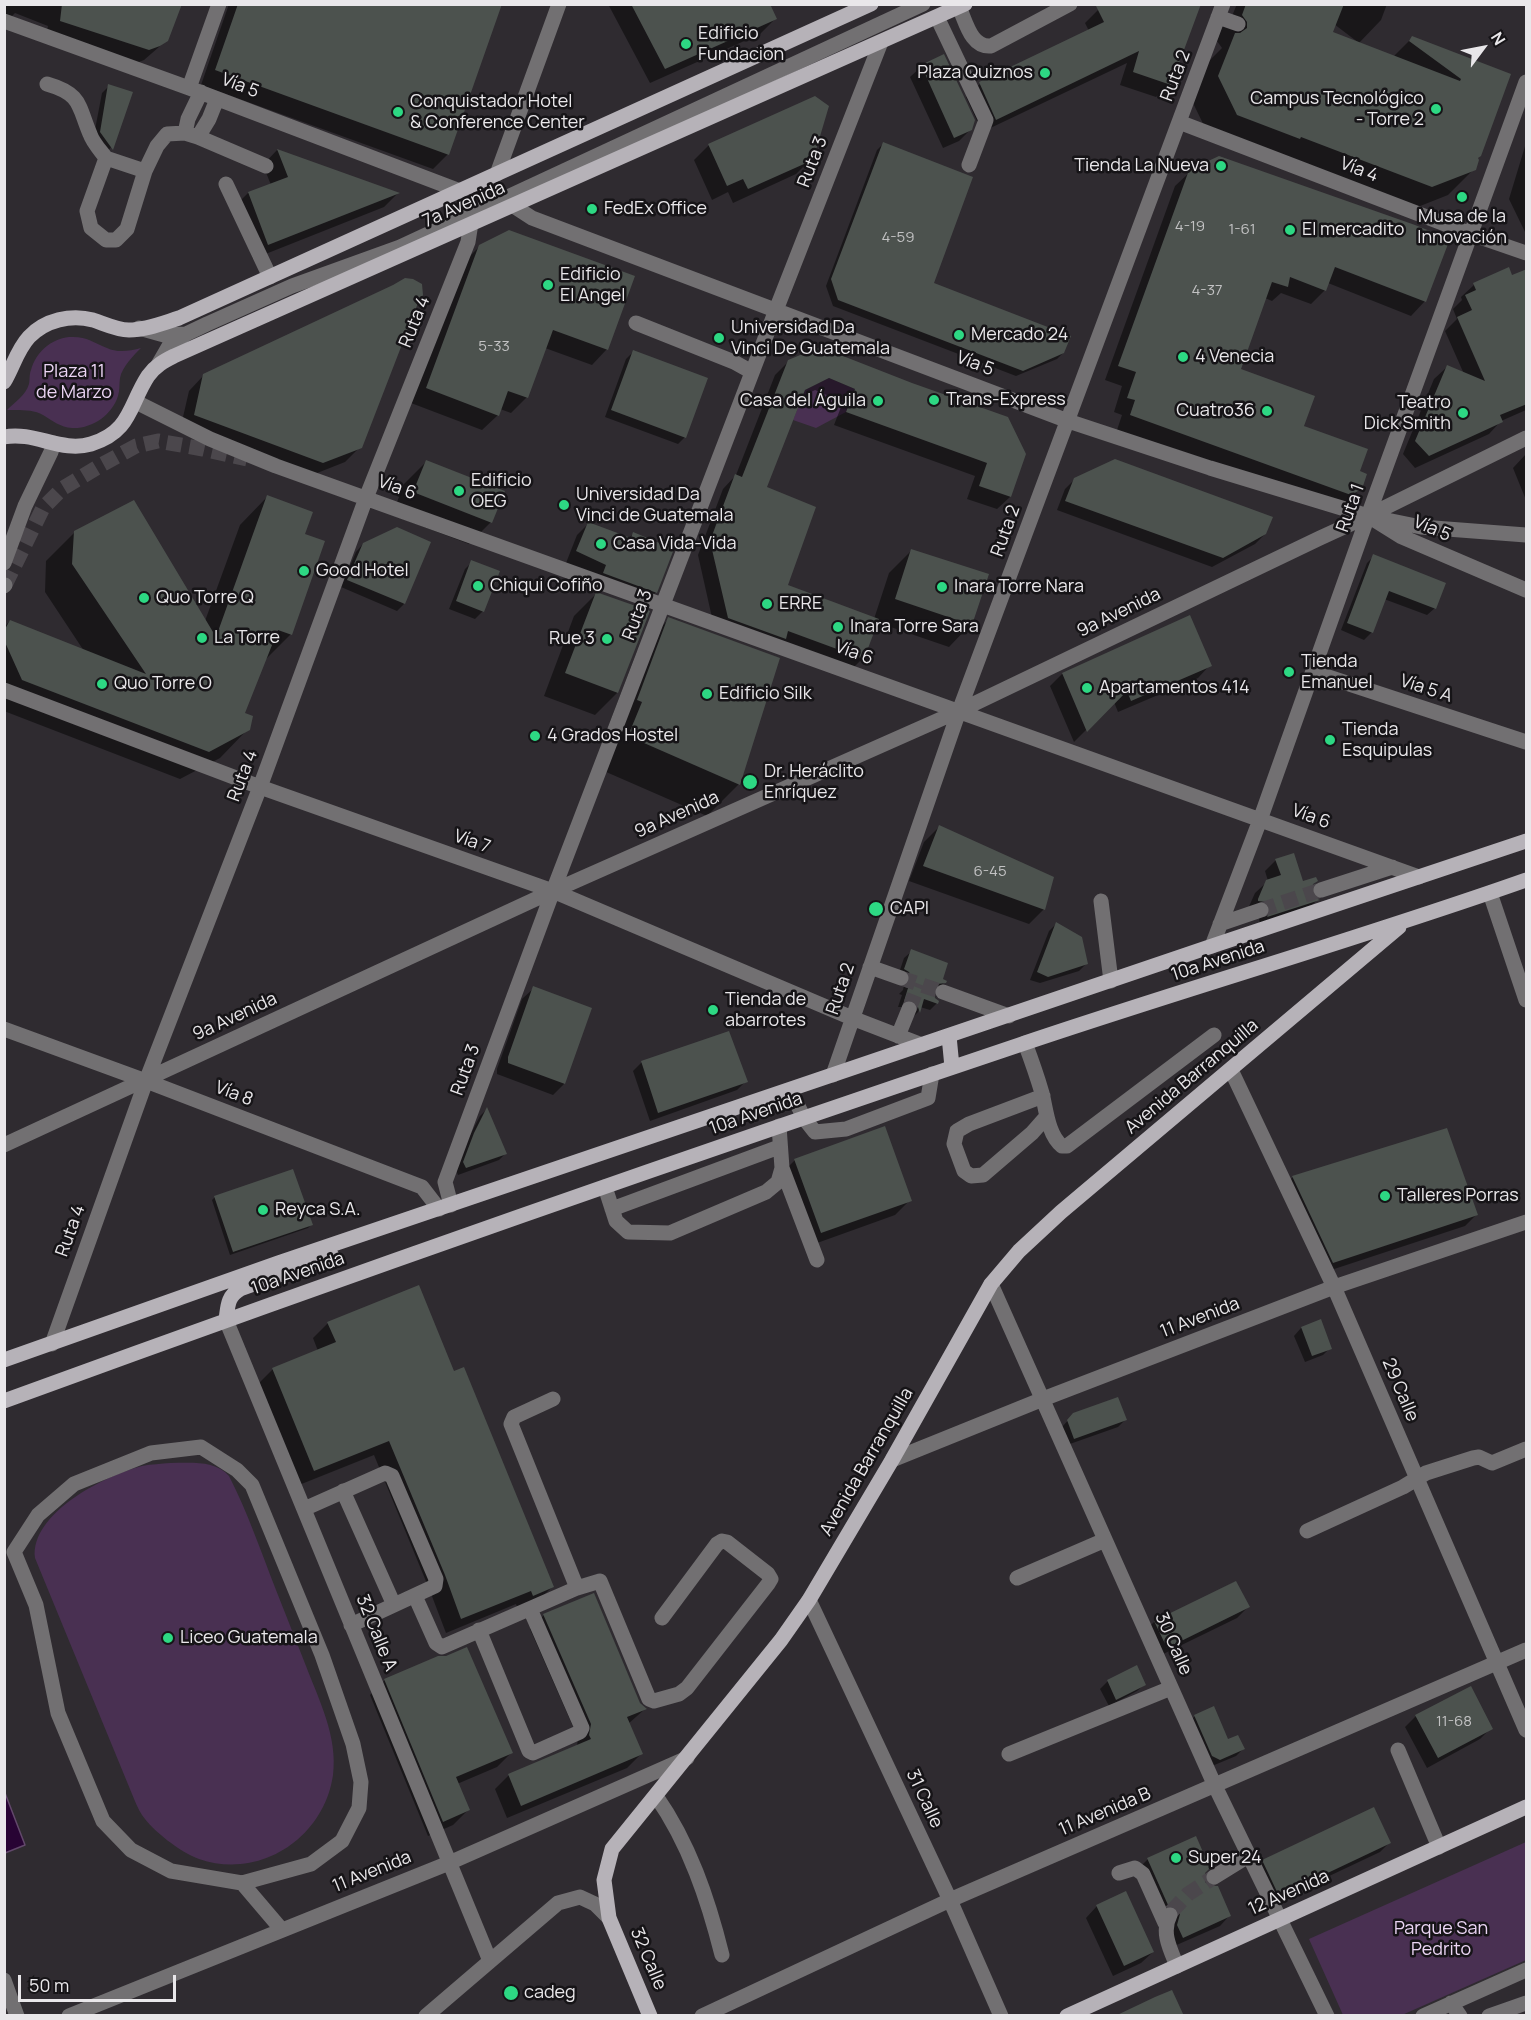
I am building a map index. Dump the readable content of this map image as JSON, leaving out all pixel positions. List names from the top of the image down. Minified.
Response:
{"streets":{"main road":["7a Avenida","10a Avenida","Avenida Barranquilla","12 Avenida","32 Calle"],"street":["Ruta 2","Vía 5","Ruta 3","Vía 4","Ruta 4","Vía 6","Ruta 1","9a Avenida","Vía 5 A","Vía 7","Vía 8","11 Avenida","29 Calle","32 Calle A","30 Calle","31 Calle","11 Avenida B"]},"crossings":[["Ruta 2","Vía 5"],["Ruta 2","Vía 4"],["Ruta 2","Vía 6"],["Ruta 2","9a Avenida"],["Ruta 2","Vía 7"],["Ruta 2","10a Avenida"],["Vía 5","Ruta 3"],["Vía 5","7a Avenida"],["Vía 5","Ruta 1"],["Vía 5","9a Avenida"],["Ruta 3","7a Avenida"],["Ruta 3","Vía 6"],["Ruta 3","9a Avenida"],["Ruta 3","Vía 7"],["Ruta 3","10a Avenida"],["Ruta 3","Vía 8"],["Vía 4","Ruta 1"],["7a Avenida","Ruta 4"],["7a Avenida","Vía 6"],["Ruta 4","Vía 6"],["Ruta 4","9a Avenida"],["Ruta 4","Vía 7"],["Ruta 4","10a Avenida"],["Ruta 4","Vía 8"],["Vía 6","Ruta 1"],["Vía 6","9a Avenida"],["Vía 6","10a Avenida"],["Ruta 1","9a Avenida"],["Ruta 1","Vía 5 A"],["Ruta 1","10a Avenida"],["9a Avenida","Vía 7"],["9a Avenida","Vía 8"],["Vía 7","10a Avenida"],["10a Avenida","Avenida Barranquilla"],["10a Avenida","Vía 8"],["10a Avenida","32 Calle A"],["Avenida Barranquilla","11 Avenida"],["Avenida Barranquilla","29 Calle"],["Avenida Barranquilla","30 Calle"],["Avenida Barranquilla","31 Calle"],["Avenida Barranquilla","32 Calle"],["11 Avenida","29 Calle"],["11 Avenida","32 Calle A"],["11 Avenida","30 Calle"],["29 Calle","11 Avenida B"],["30 Calle","11 Avenida B"],["30 Calle","12 Avenida"],["31 Calle","11 Avenida B"]],"parks":["Plaza 11 de Marzo","Parque San Pedrito"],"places":["Edificio Fundacion","Plaza Quiznos","Campus Tecnológico - Torre 2","Conquistador Hotel & Conference Center","Tienda La Nueva","Musa de la Innovación","FedEx Office","El mercadito","Edificio El Angel","Mercado 24","Universidad Da Vinci De Guatemala","4 Venecia","Trans-Express","Casa del Águila","Cuatro36","Teatro Dick Smith","Edificio OEG","Universidad Da Vinci de Guatemala","Casa Vida-Vida","Good Hotel","Chiqui Cofiño","Inara Torre Nara","Quo Torre Q","ERRE","Inara Torre Sara","La Torre","Rue 3","Tienda Emanuel","Quo Torre O","Apartamentos 414","Edificio Silk","4 Grados Hostel","Tienda Esquipulas","Dr. Heráclito Enríquez","CAPI","Tienda de abarrotes","Talleres Porras","Reyca S.A.","Liceo Guatemala","Super 24","cadeg"],"house_numbers":["4-19","1-61","4-59","4-37","5-33","6-45","11-68"],"scale_bar":"50 m","north":"top right"}
